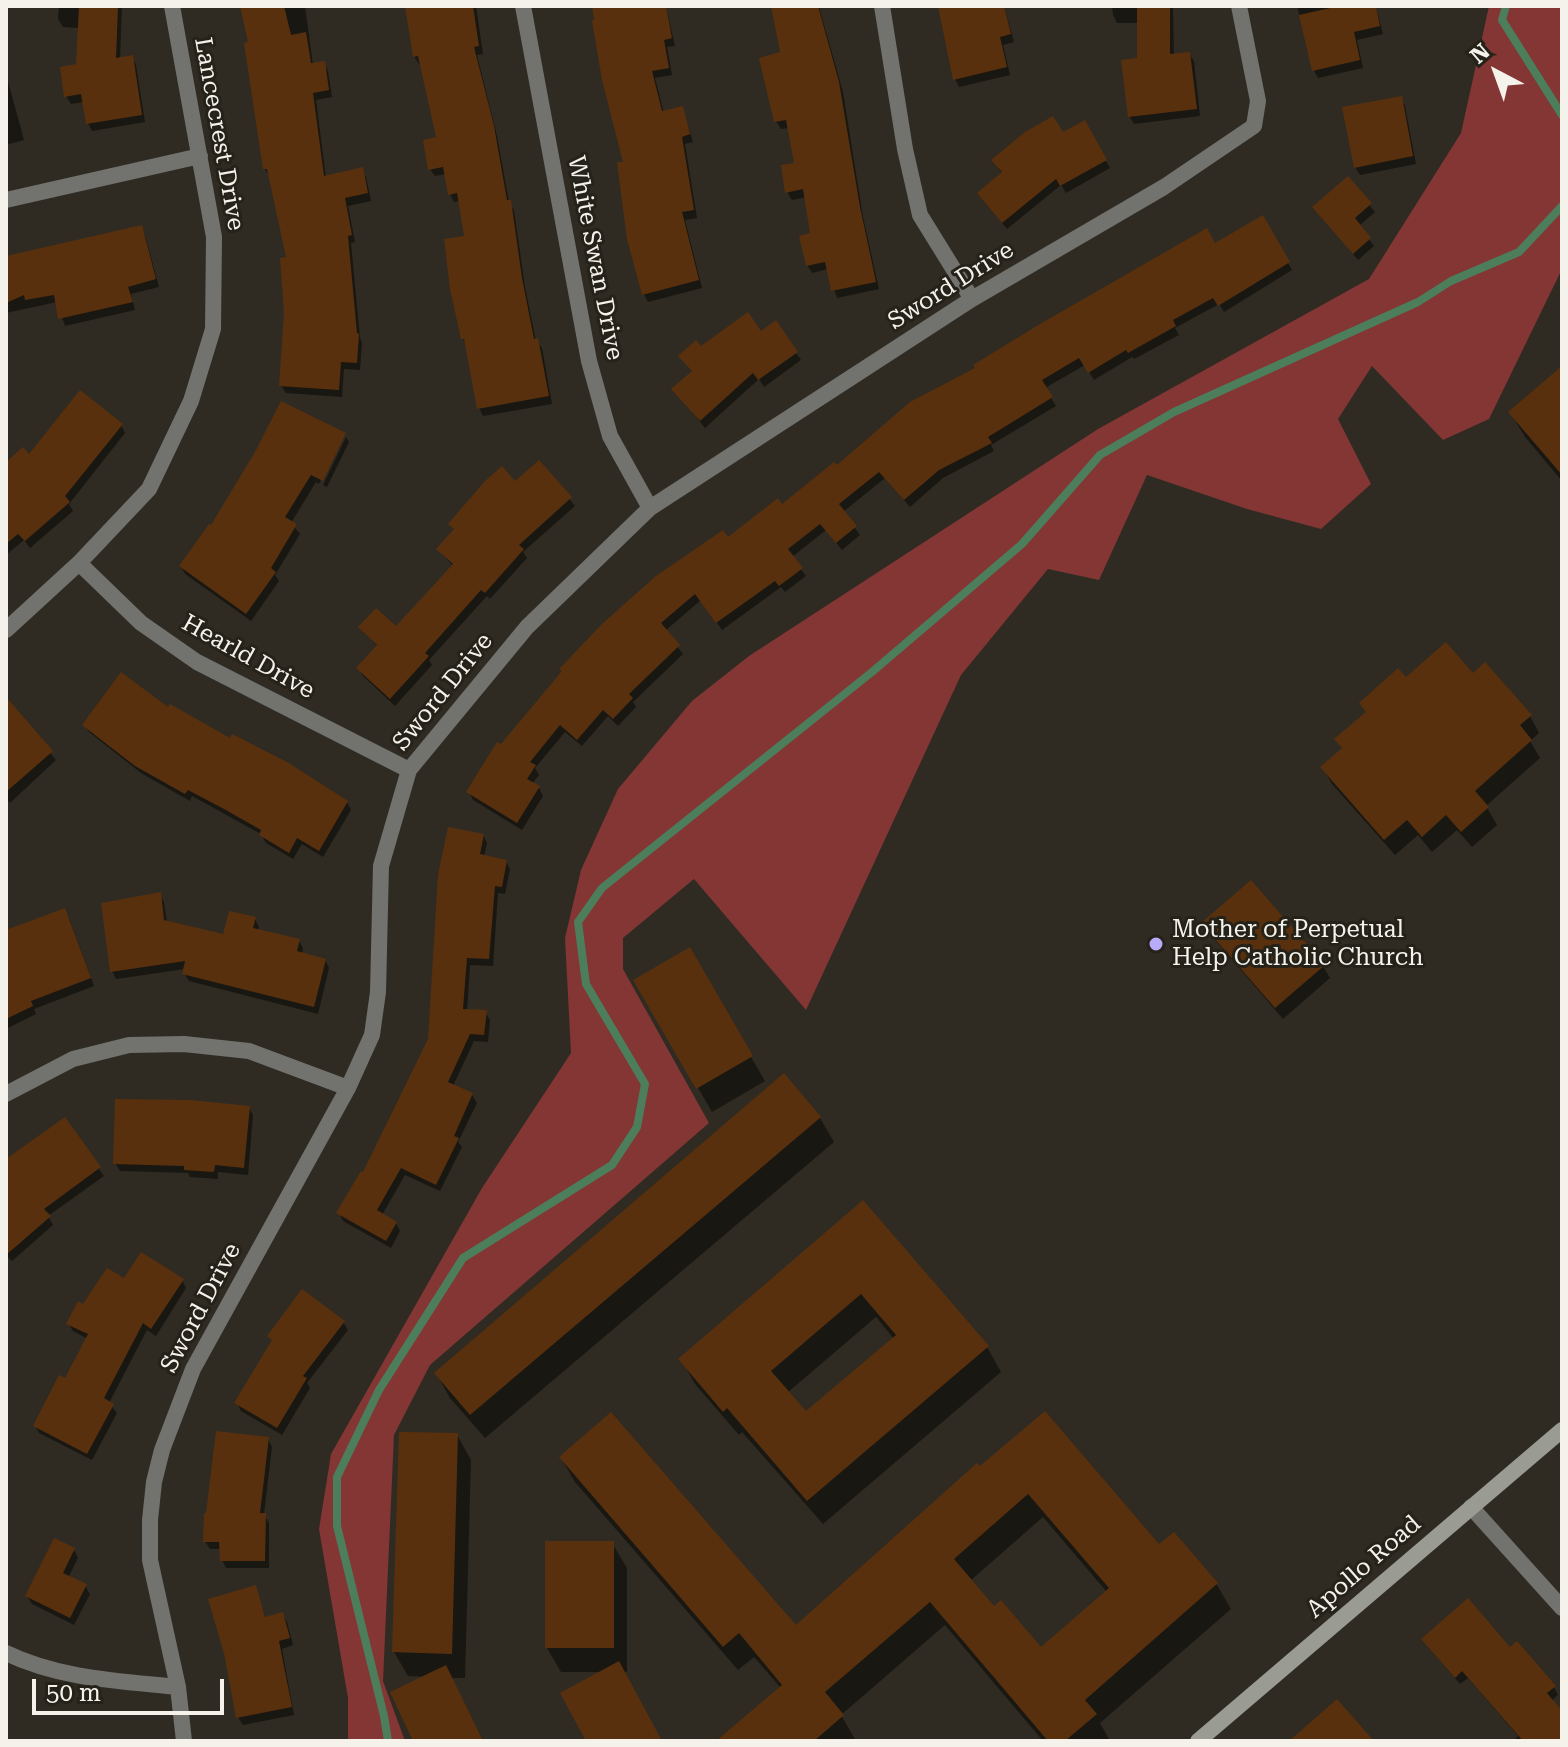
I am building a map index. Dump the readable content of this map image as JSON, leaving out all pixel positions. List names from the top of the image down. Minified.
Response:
{"streets":{"street":["Lancecrest Drive","White Swan Drive","Sword Drive","Hearld Drive","Apollo Road"]},"crossings":[["Lancecrest Drive","Hearld Drive"],["White Swan Drive","Sword Drive"],["Sword Drive","Hearld Drive"]],"places":["Mother of Perpetual Help Catholic Church"],"scale_bar":"50 m","north":"top left"}
